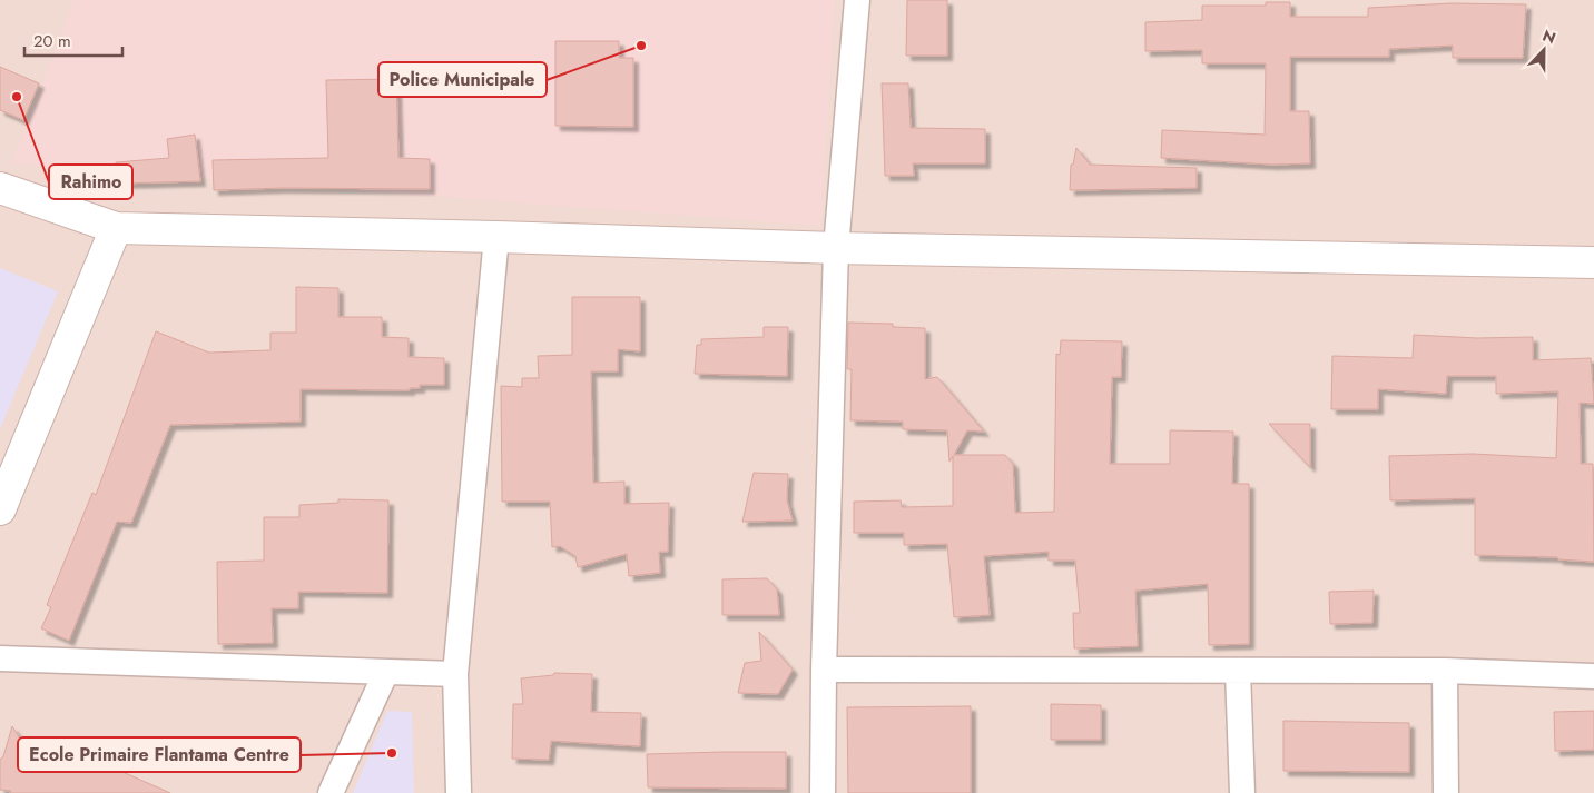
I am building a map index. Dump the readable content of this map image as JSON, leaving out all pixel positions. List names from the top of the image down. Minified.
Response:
{"places":["Police Municipale","Rahimo","Ecole Primaire Flantama Centre"],"scale_bar":"20 m","north":"top"}
